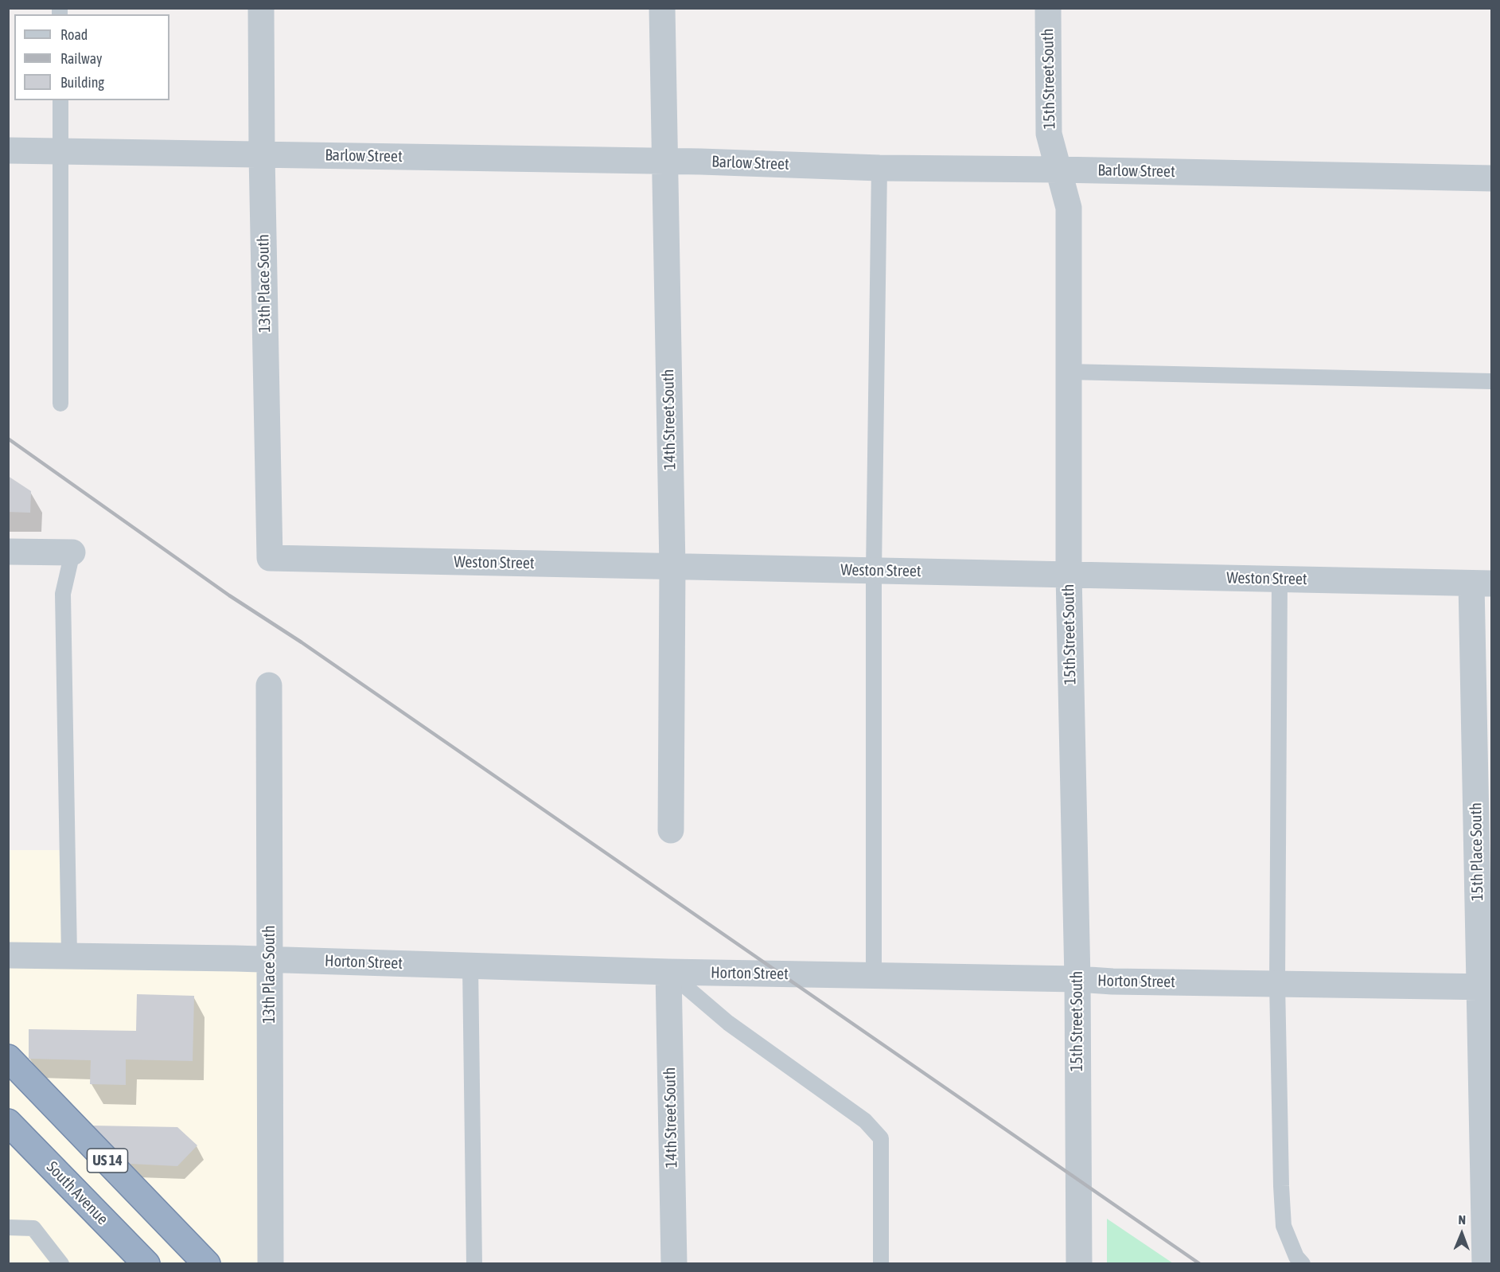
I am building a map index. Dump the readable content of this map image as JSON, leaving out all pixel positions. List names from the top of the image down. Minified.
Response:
{"streets":{"highway":["US 14","South Avenue"],"street":["15th Street South","Barlow Street","13th Place South","14th Street South","Weston Street","15th Place South","Horton Street"]},"crossings":[["15th Street South","Barlow Street"],["15th Street South","Weston Street"],["15th Street South","Horton Street"],["Barlow Street","13th Place South"],["Barlow Street","14th Street South"],["13th Place South","Weston Street"],["13th Place South","Horton Street"],["14th Street South","Weston Street"],["14th Street South","Horton Street"],["Weston Street","15th Place South"],["15th Place South","Horton Street"]],"legend":["Road","Railway","Building"],"north":"top"}
